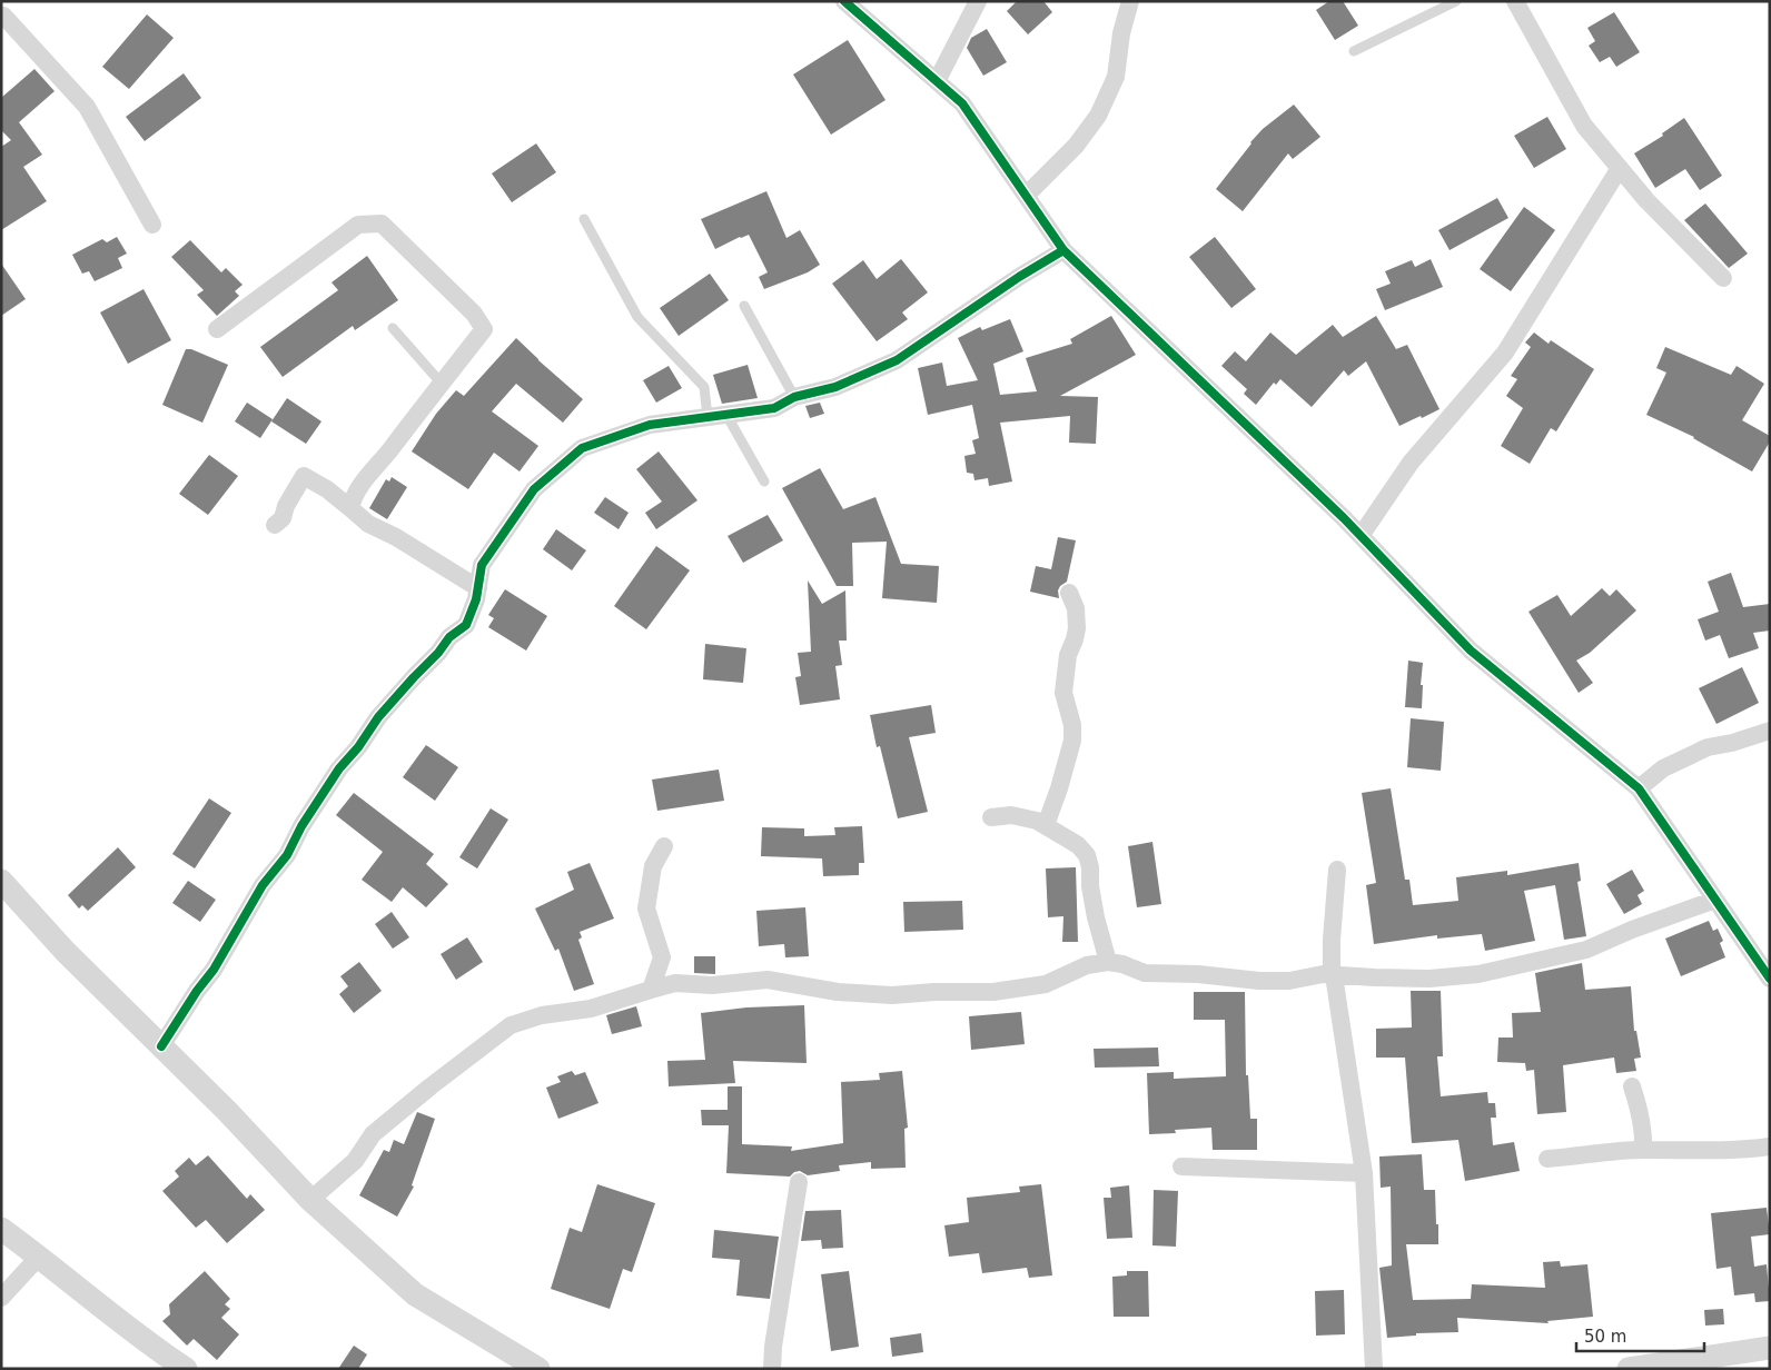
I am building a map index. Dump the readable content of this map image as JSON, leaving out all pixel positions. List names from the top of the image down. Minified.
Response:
{"scale_bar":"50 m"}
